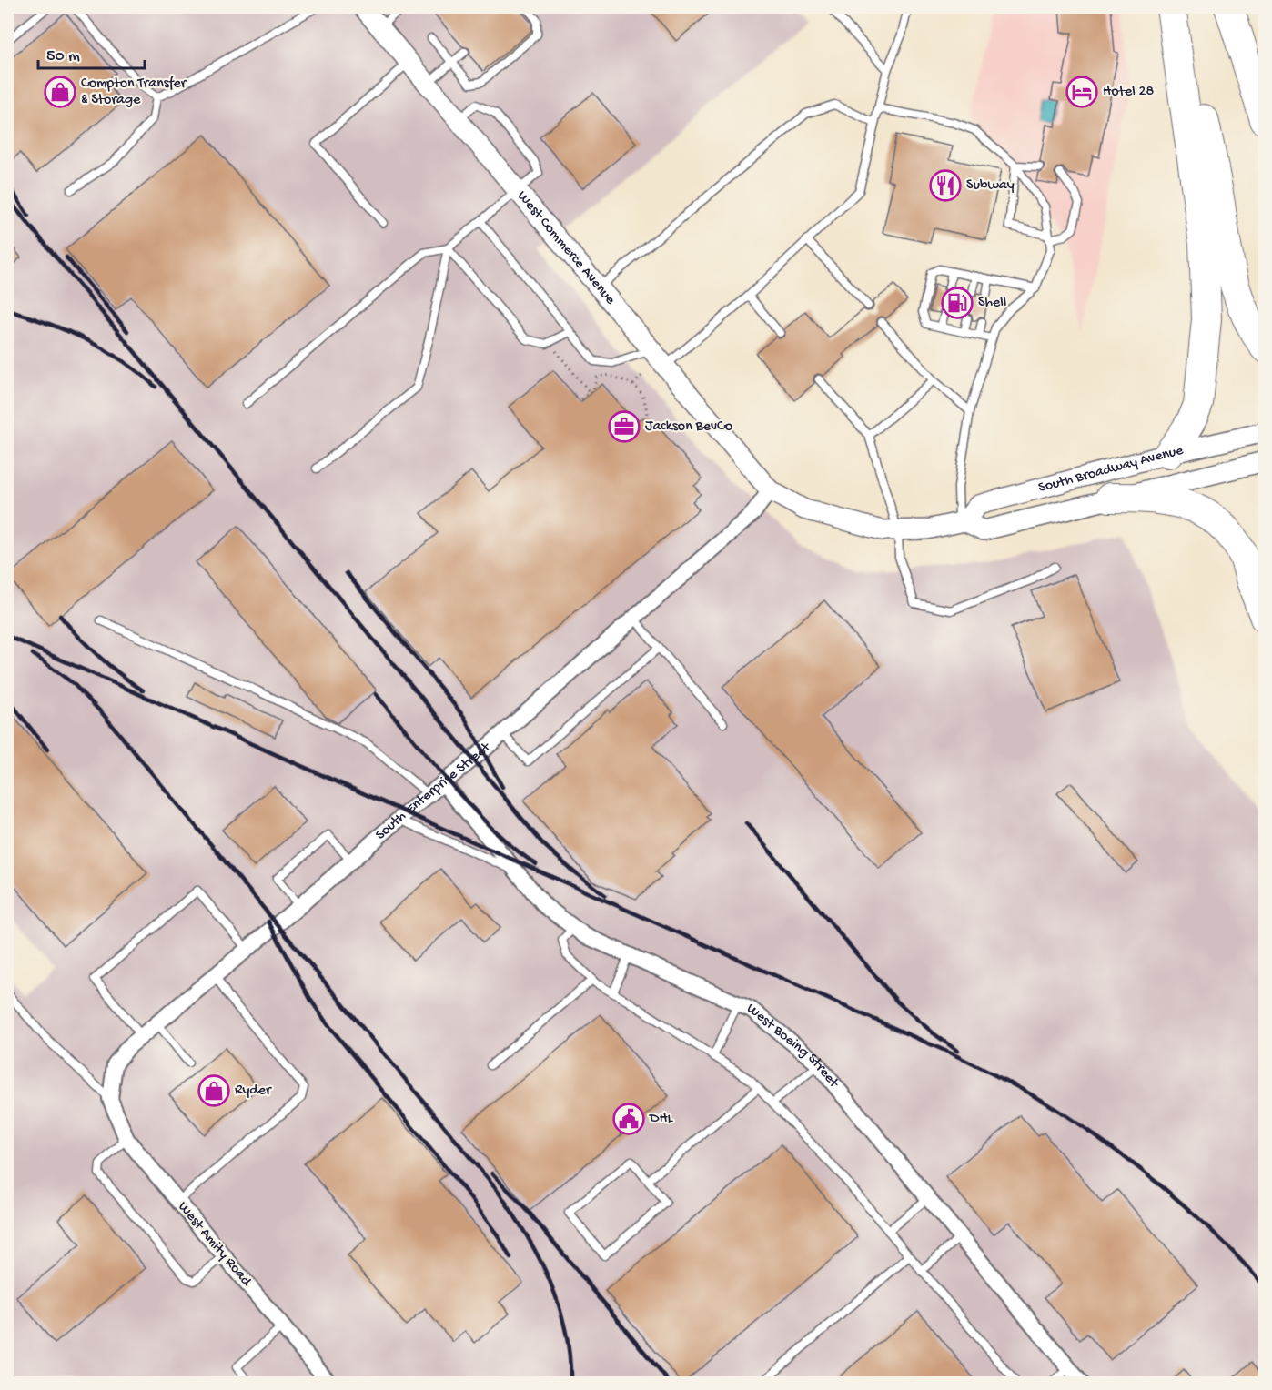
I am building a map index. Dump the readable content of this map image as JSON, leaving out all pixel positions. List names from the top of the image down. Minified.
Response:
{"streets":{"street":["West Commerce Avenue","South Broadway Avenue","South Enterprise Street","West Boeing Street","West Amity Road"]},"crossings":[["West Commerce Avenue","South Broadway Avenue"],["West Commerce Avenue","South Enterprise Street"],["South Broadway Avenue","South Enterprise Street"],["South Enterprise Street","West Boeing Street"],["South Enterprise Street","West Amity Road"]],"places":{"shop":["Compton Transfer & Storage","Ryder"],"hotel":["Hotel 28"],"restaurant":["Subway"],"fuel station":["Shell"],"office":["Jackson BevCo"],"public building":["DHL"]},"scale_bar":"50 m"}
